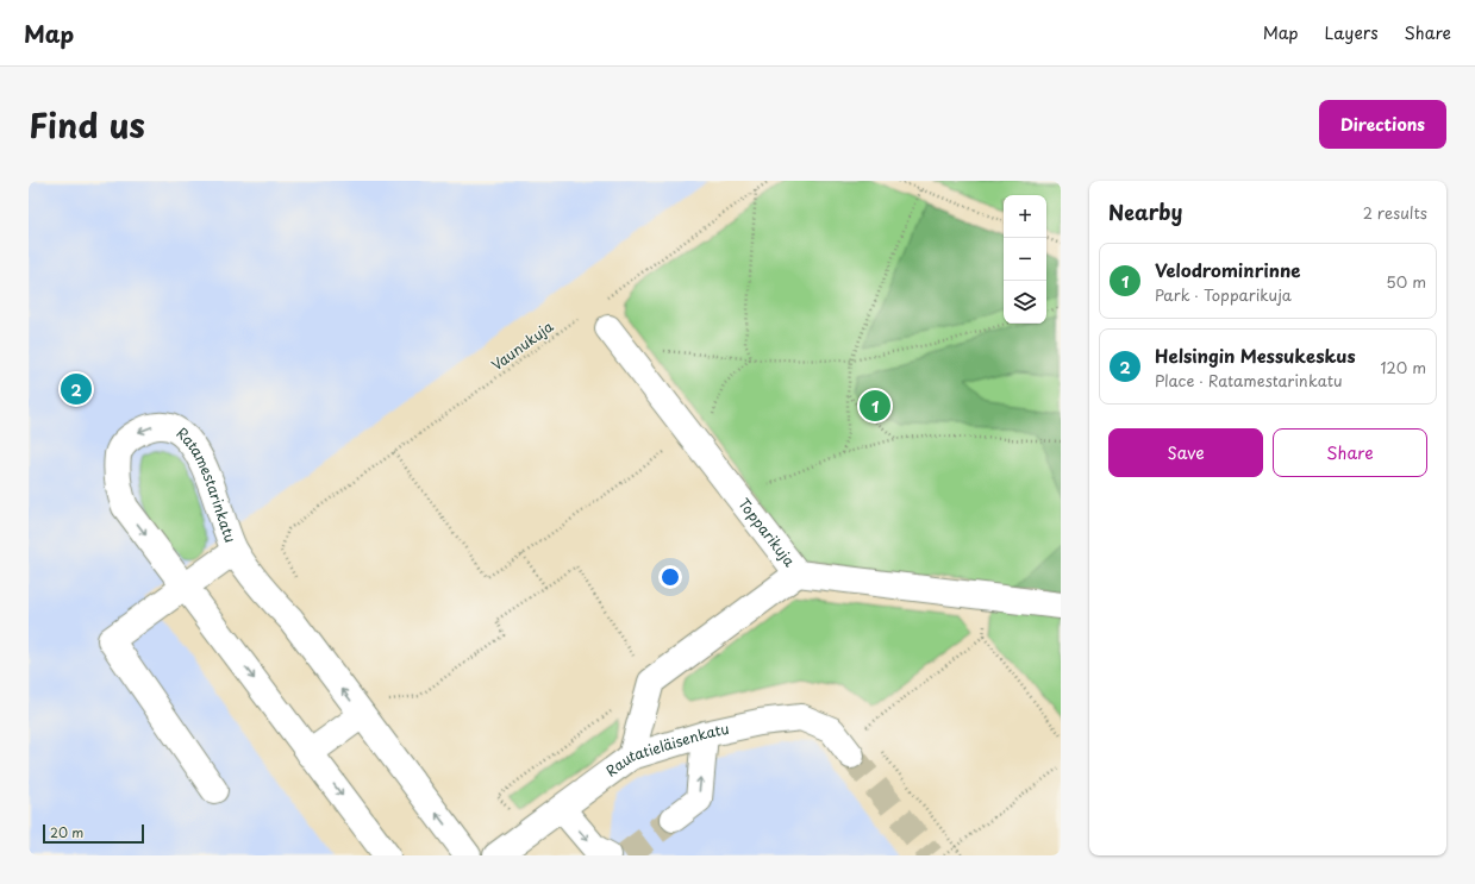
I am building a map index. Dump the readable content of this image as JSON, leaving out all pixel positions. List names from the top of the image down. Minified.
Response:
{"streets":{"street":["Ratamestarinkatu","Topparikuja","Rautatieläisenkatu"],"path":["Vaunukuja"]},"scale_bar":"20 m","page":{"header":"Map","nav":["Map","Layers","Share"],"title":"Find us","buttons":["Directions",["Save","Share"]],"heading":["Nearby","2 results"],"map_buttons":["+","−"],"list":[{"mark":"1","name":"Velodrominrinne","note":"Park · Topparikuja","value":"50 m"},{"mark":"2","name":"Helsingin Messukeskus","note":"Place · Ratamestarinkatu","value":"120 m"}],"pins":["2","1"],"scale":"20 m"}}
